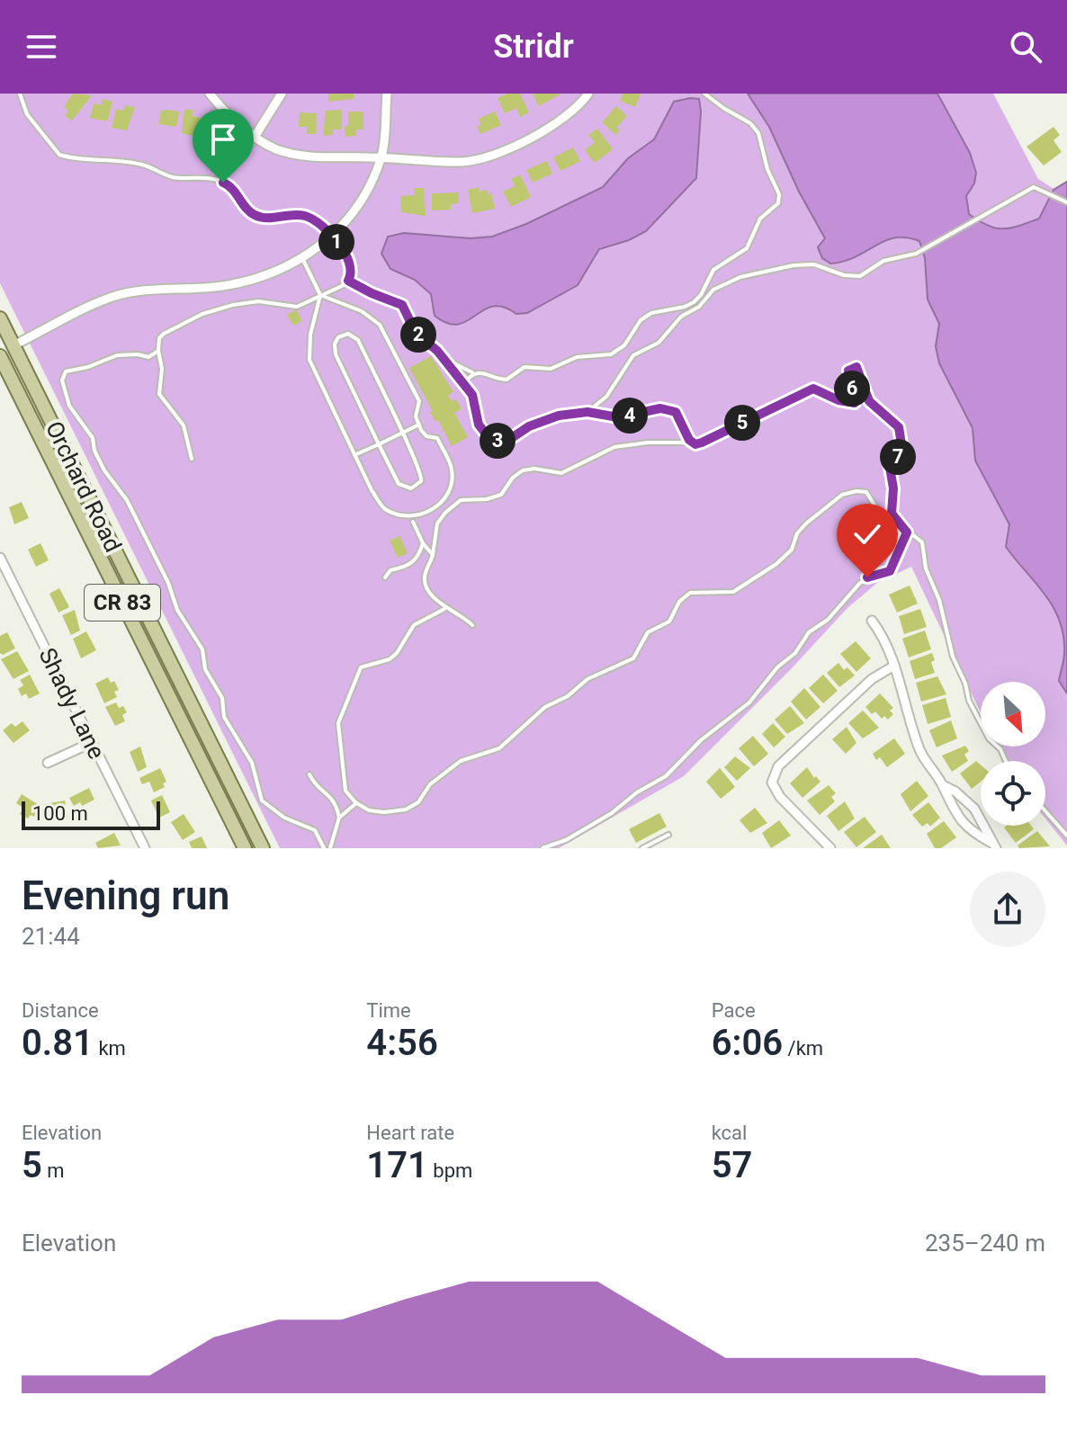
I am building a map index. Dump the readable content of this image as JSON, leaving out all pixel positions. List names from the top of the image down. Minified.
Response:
{"streets":{"main road":["Orchard Road","CR 83"],"street":["Shady Lane"]},"scale_bar":"100 m","north":"bottom right","page":{"header":"Stridr","pins":["1","2","6","4","5","3","7"],"scale":"100 m","heading":["Evening run","21:44"],"stats":[["Distance","0.81 km"],["Time","4:56"],["Pace","6:06 /km"],["Elevation","5 m"],["Heart rate","171 bpm"],["kcal","57"]],"chart":["Elevation","235–240 m"]}}
